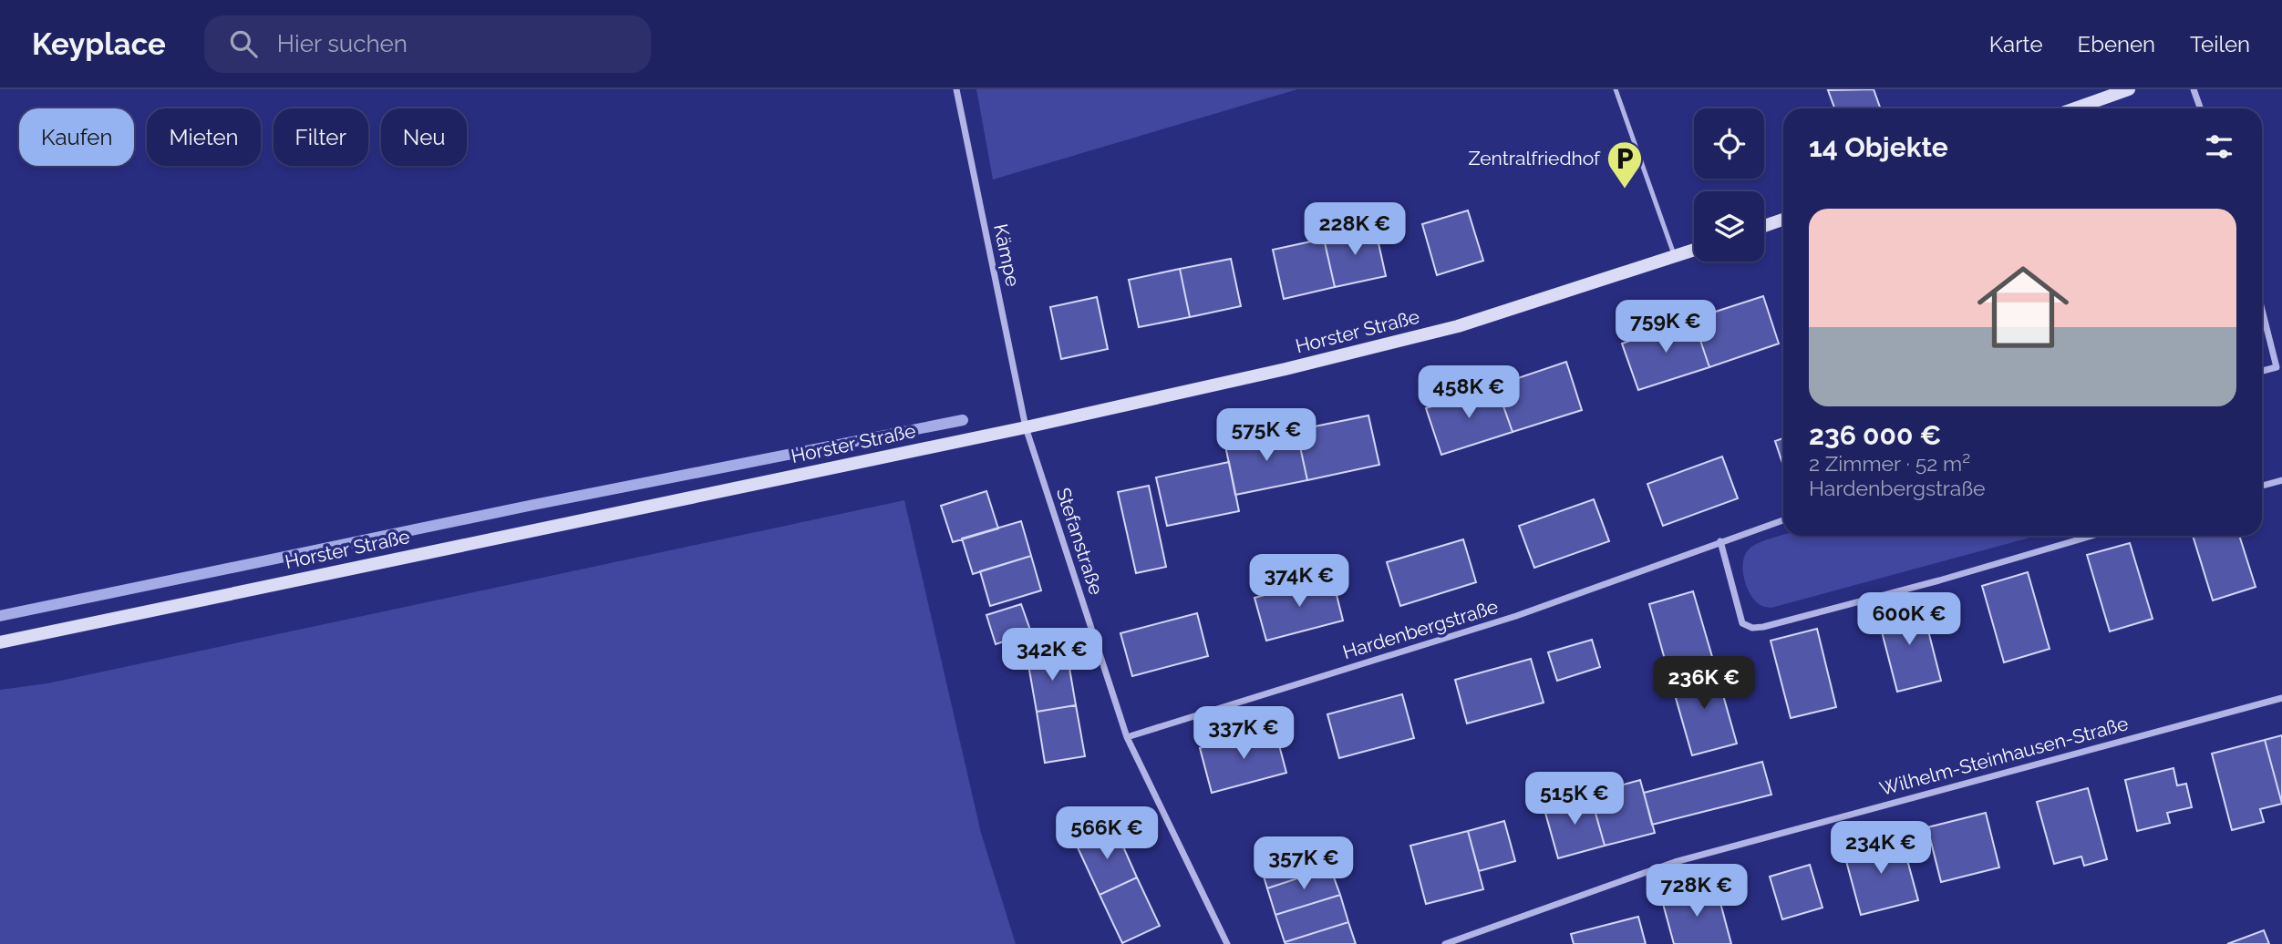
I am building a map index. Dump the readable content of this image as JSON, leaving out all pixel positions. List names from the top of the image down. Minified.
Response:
{"streets":{"street":["Kämpe","Horster Straße","Stefanstraße","Hardenbergstraße","Wilhelm-Steinhausen-Straße"]},"crossings":[["Kämpe","Horster Straße"],["Kämpe","Stefanstraße"],["Horster Straße","Stefanstraße"],["Stefanstraße","Hardenbergstraße"]],"places":{"parking":["Zentralfriedhof"]},"page":{"header":"Keyplace","search":"Hier suchen","nav":["Karte","Ebenen","Teilen"],"chip":["Kaufen","Mieten","Filter","Neu"],"heading":"14 Objekte","list":[{"name":"236 000 €","note":"2 Zimmer · 52 m² · Hardenbergstraße"}],"price":["228K €","759K €","458K €","575K €","374K €","600K €","342K €","236K €","337K €","515K €","566K €","234K €","357K €","728K €"]}}
